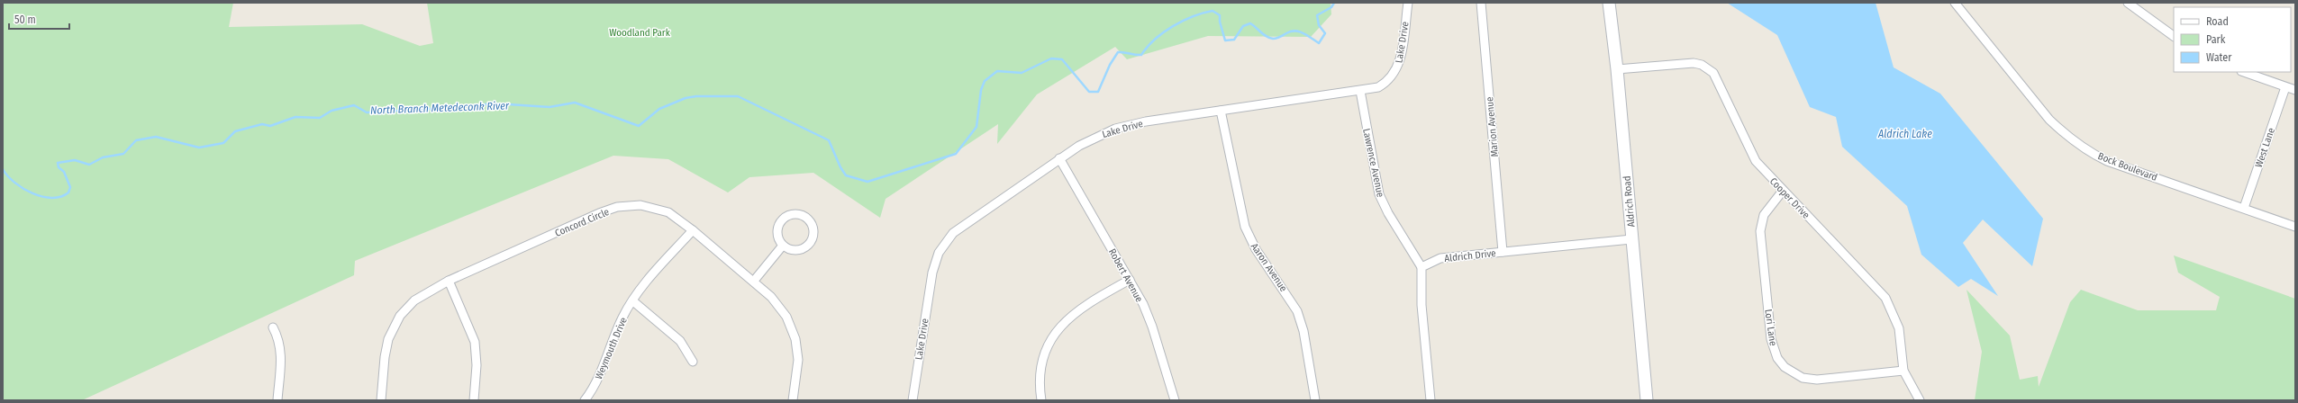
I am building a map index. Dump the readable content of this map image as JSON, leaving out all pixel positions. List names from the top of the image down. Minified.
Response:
{"streets":{"main road":["Aldrich Road"],"street":["Lake Drive","Marion Avenue","West Lane","Lawrence Avenue","Bock Boulevard","Cooper Drive","Concord Circle","Aldrich Drive","Aaron Avenue","Robert Avenue","Lori Lane","Weymouth Drive"]},"crossings":[["Lake Drive","Lawrence Avenue"],["Lake Drive","Aaron Avenue"],["Lake Drive","Robert Avenue"],["Marion Avenue","Aldrich Drive"],["West Lane","Bock Boulevard"],["Lawrence Avenue","Aldrich Drive"],["Cooper Drive","Aldrich Road"],["Cooper Drive","Lori Lane"],["Aldrich Road","Aldrich Drive"],["Concord Circle","Weymouth Drive"]],"water":["North Branch Metedeconk River","Aldrich Lake"],"parks":["Woodland Park"],"legend":["Road","Park","Water"],"scale_bar":"50 m"}
